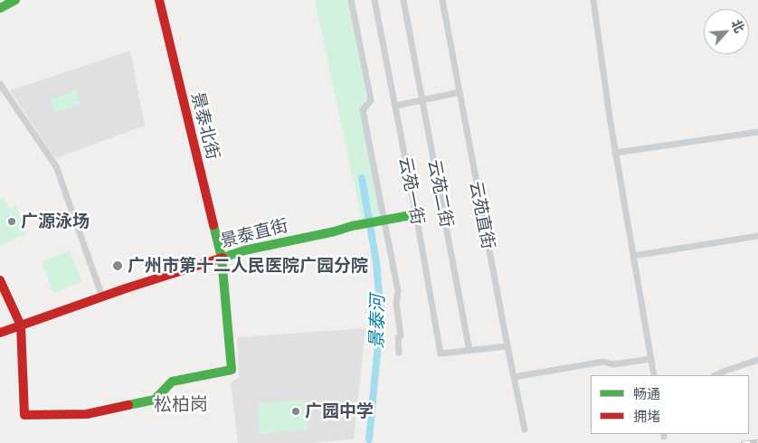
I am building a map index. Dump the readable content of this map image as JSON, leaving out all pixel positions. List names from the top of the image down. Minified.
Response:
{"streets":{"street":["景泰北街","云苑一街","云苑二街","云苑直街","景泰直街"]},"crossings":[["景泰北街","景泰直街"],["云苑一街","云苑二街"],["云苑一街","景泰直街"]],"districts":["松柏岗"],"water":["景泰河"],"places":["广源泳场","广州市第十二人民医院广园分院","广园中学"],"legend":["畅通","拥堵"],"north":"top right"}
